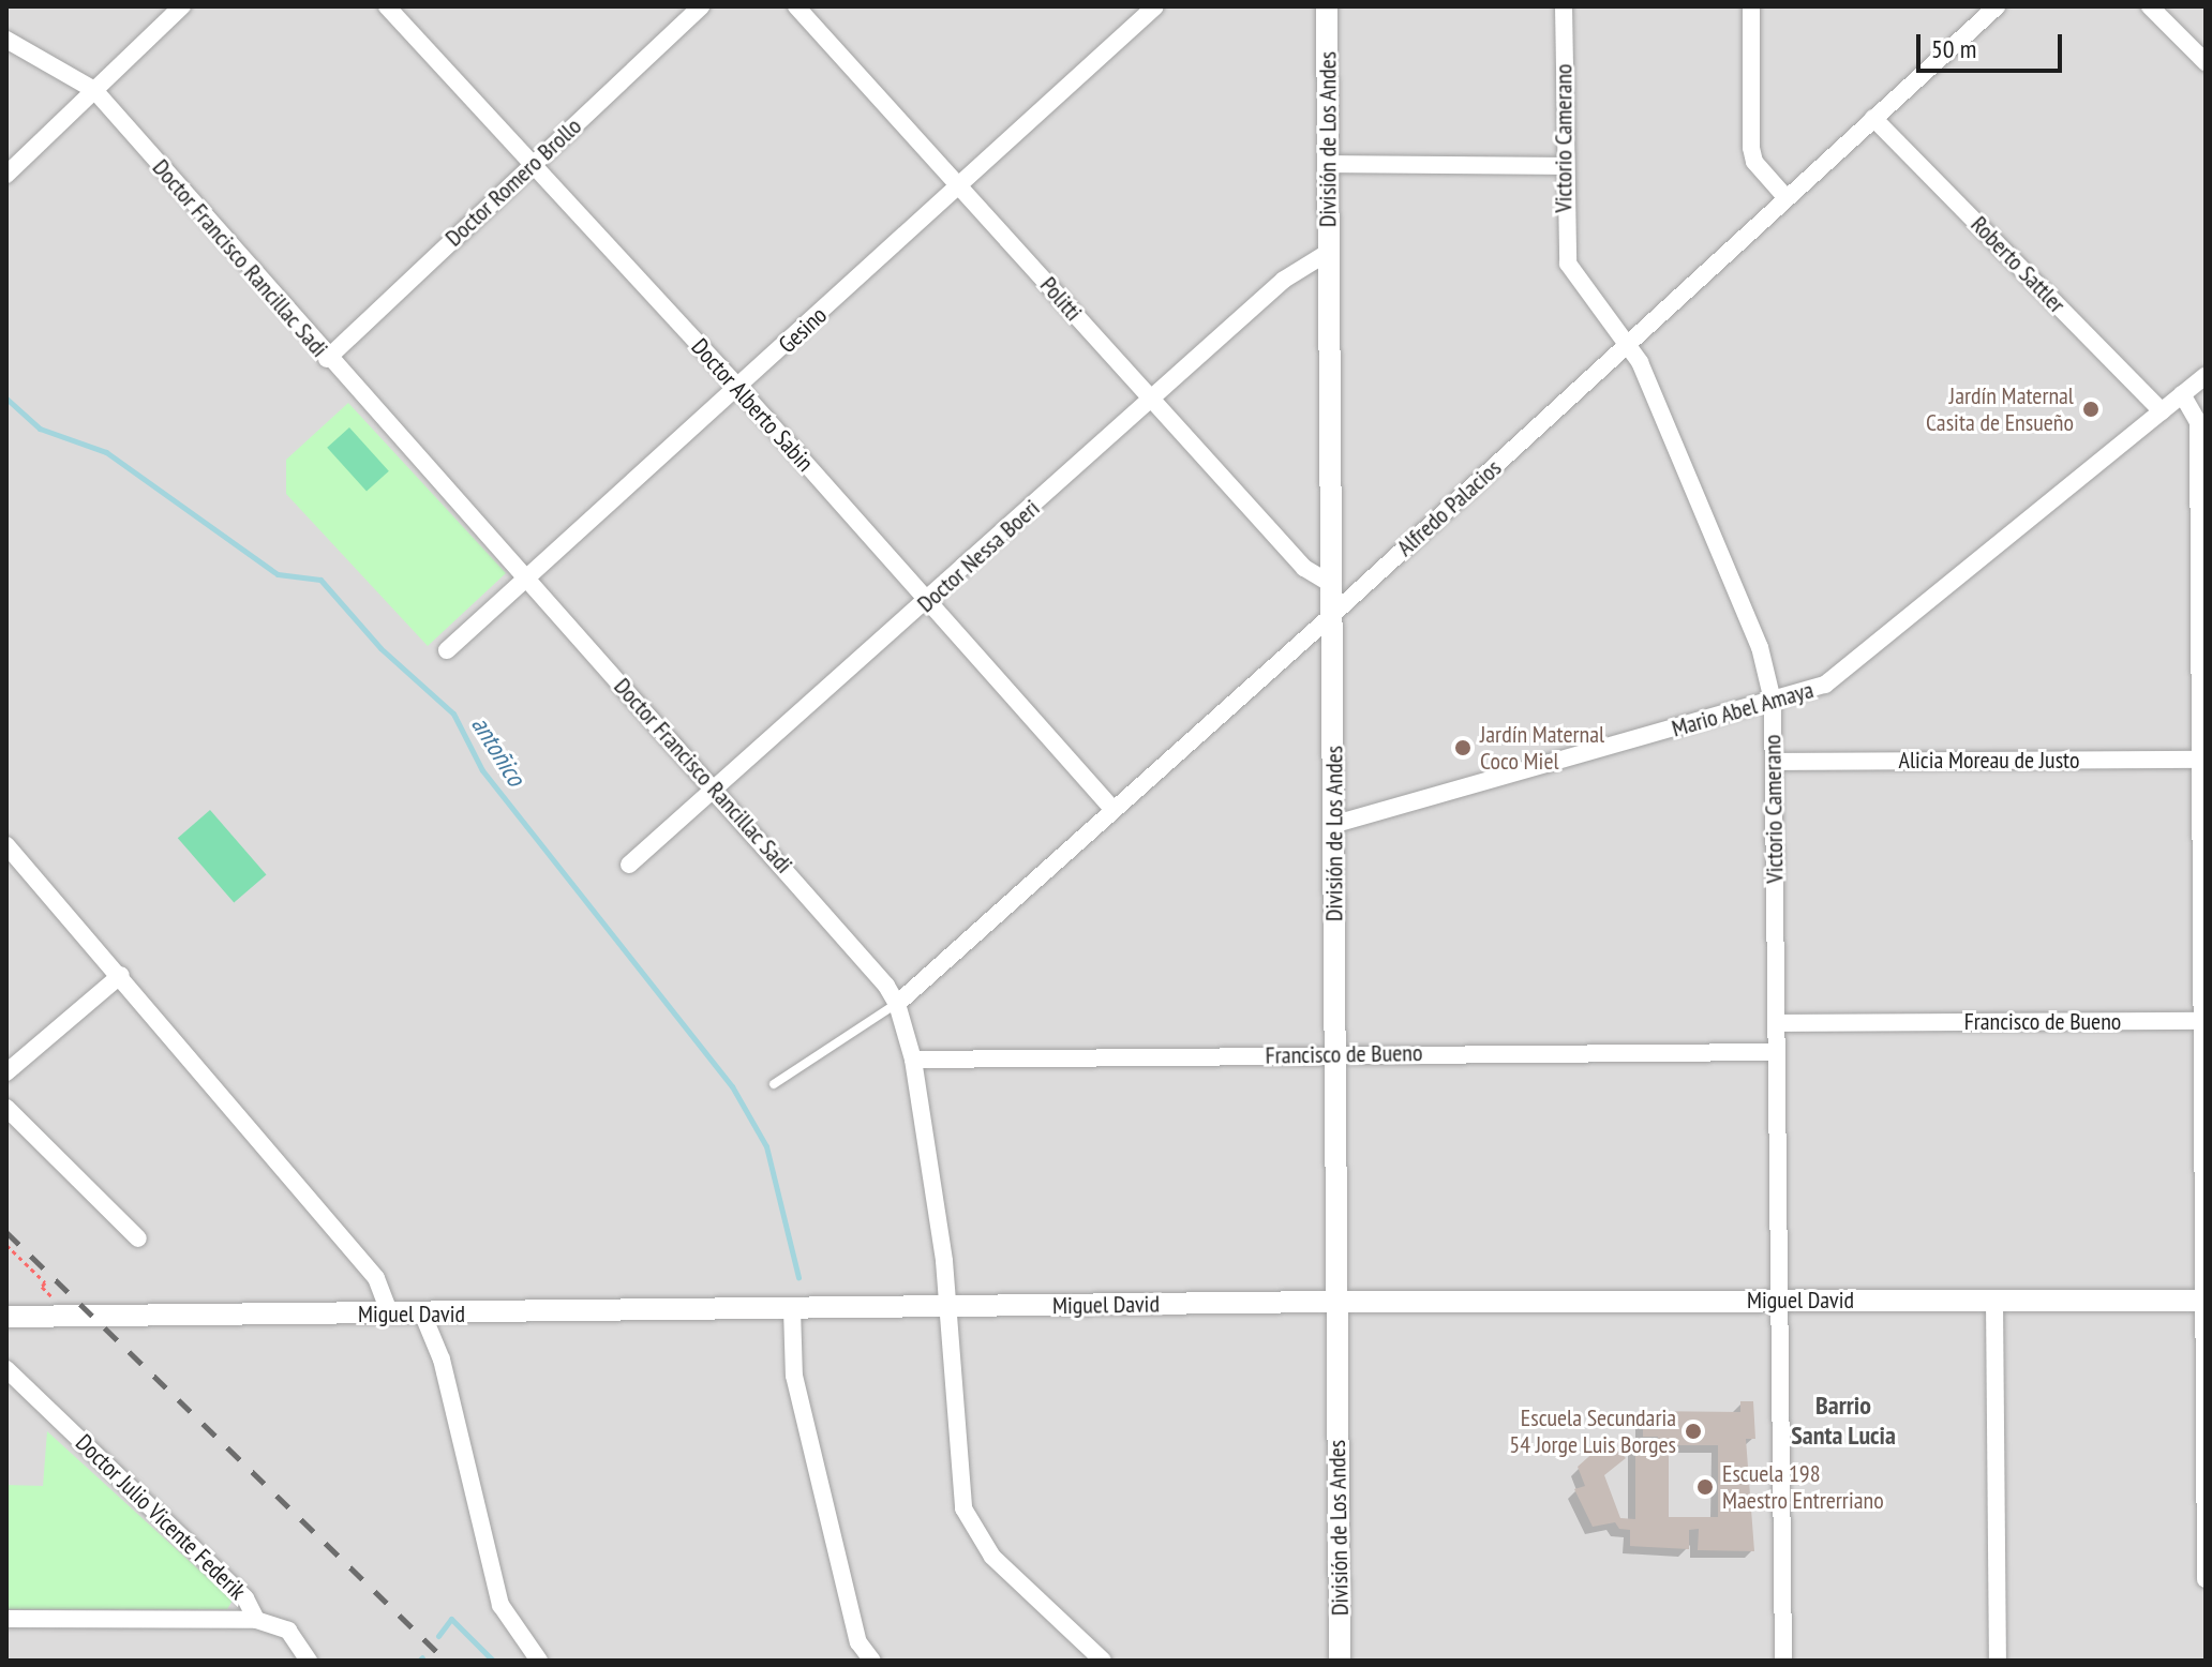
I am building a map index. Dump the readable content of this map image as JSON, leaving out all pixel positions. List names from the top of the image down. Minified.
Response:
{"streets":{"street":["Victorio Camerano","División de Los Andes","Doctor Romero Brollo","Doctor Francisco Rancillac Sadi","Roberto Sattler","Politti","Gesino","Doctor Alberto Sabin","Alfredo Palacios","Doctor Nessa Boeri","Mario Abel Amaya","Alicia Moreau de Justo","Francisco de Bueno","Miguel David","Doctor Julio Vicente Federik"]},"crossings":[["Victorio Camerano","Alfredo Palacios"],["Victorio Camerano","Mario Abel Amaya"],["Victorio Camerano","Alicia Moreau de Justo"],["Victorio Camerano","Francisco de Bueno"],["Victorio Camerano","Miguel David"],["División de Los Andes","Politti"],["División de Los Andes","Alfredo Palacios"],["División de Los Andes","Doctor Nessa Boeri"],["División de Los Andes","Mario Abel Amaya"],["División de Los Andes","Francisco de Bueno"],["División de Los Andes","Miguel David"],["Doctor Romero Brollo","Doctor Francisco Rancillac Sadi"],["Doctor Romero Brollo","Doctor Alberto Sabin"],["Doctor Francisco Rancillac Sadi","Gesino"],["Doctor Francisco Rancillac Sadi","Alfredo Palacios"],["Doctor Francisco Rancillac Sadi","Doctor Nessa Boeri"],["Doctor Francisco Rancillac Sadi","Francisco de Bueno"],["Doctor Francisco Rancillac Sadi","Miguel David"],["Roberto Sattler","Alfredo Palacios"],["Roberto Sattler","Mario Abel Amaya"],["Politti","Gesino"],["Politti","Doctor Nessa Boeri"],["Gesino","Doctor Alberto Sabin"],["Doctor Alberto Sabin","Alfredo Palacios"],["Doctor Alberto Sabin","Doctor Nessa Boeri"]],"districts":["Barrio Santa Lucia"],"water":["antoñico"],"places":["Jardín Maternal Casita de Ensueño","Jardín Maternal Coco Miel","Escuela Secundaria 54 Jorge Luis Borges","Escuela 198 Maestro Entrerriano"],"scale_bar":"50 m"}
